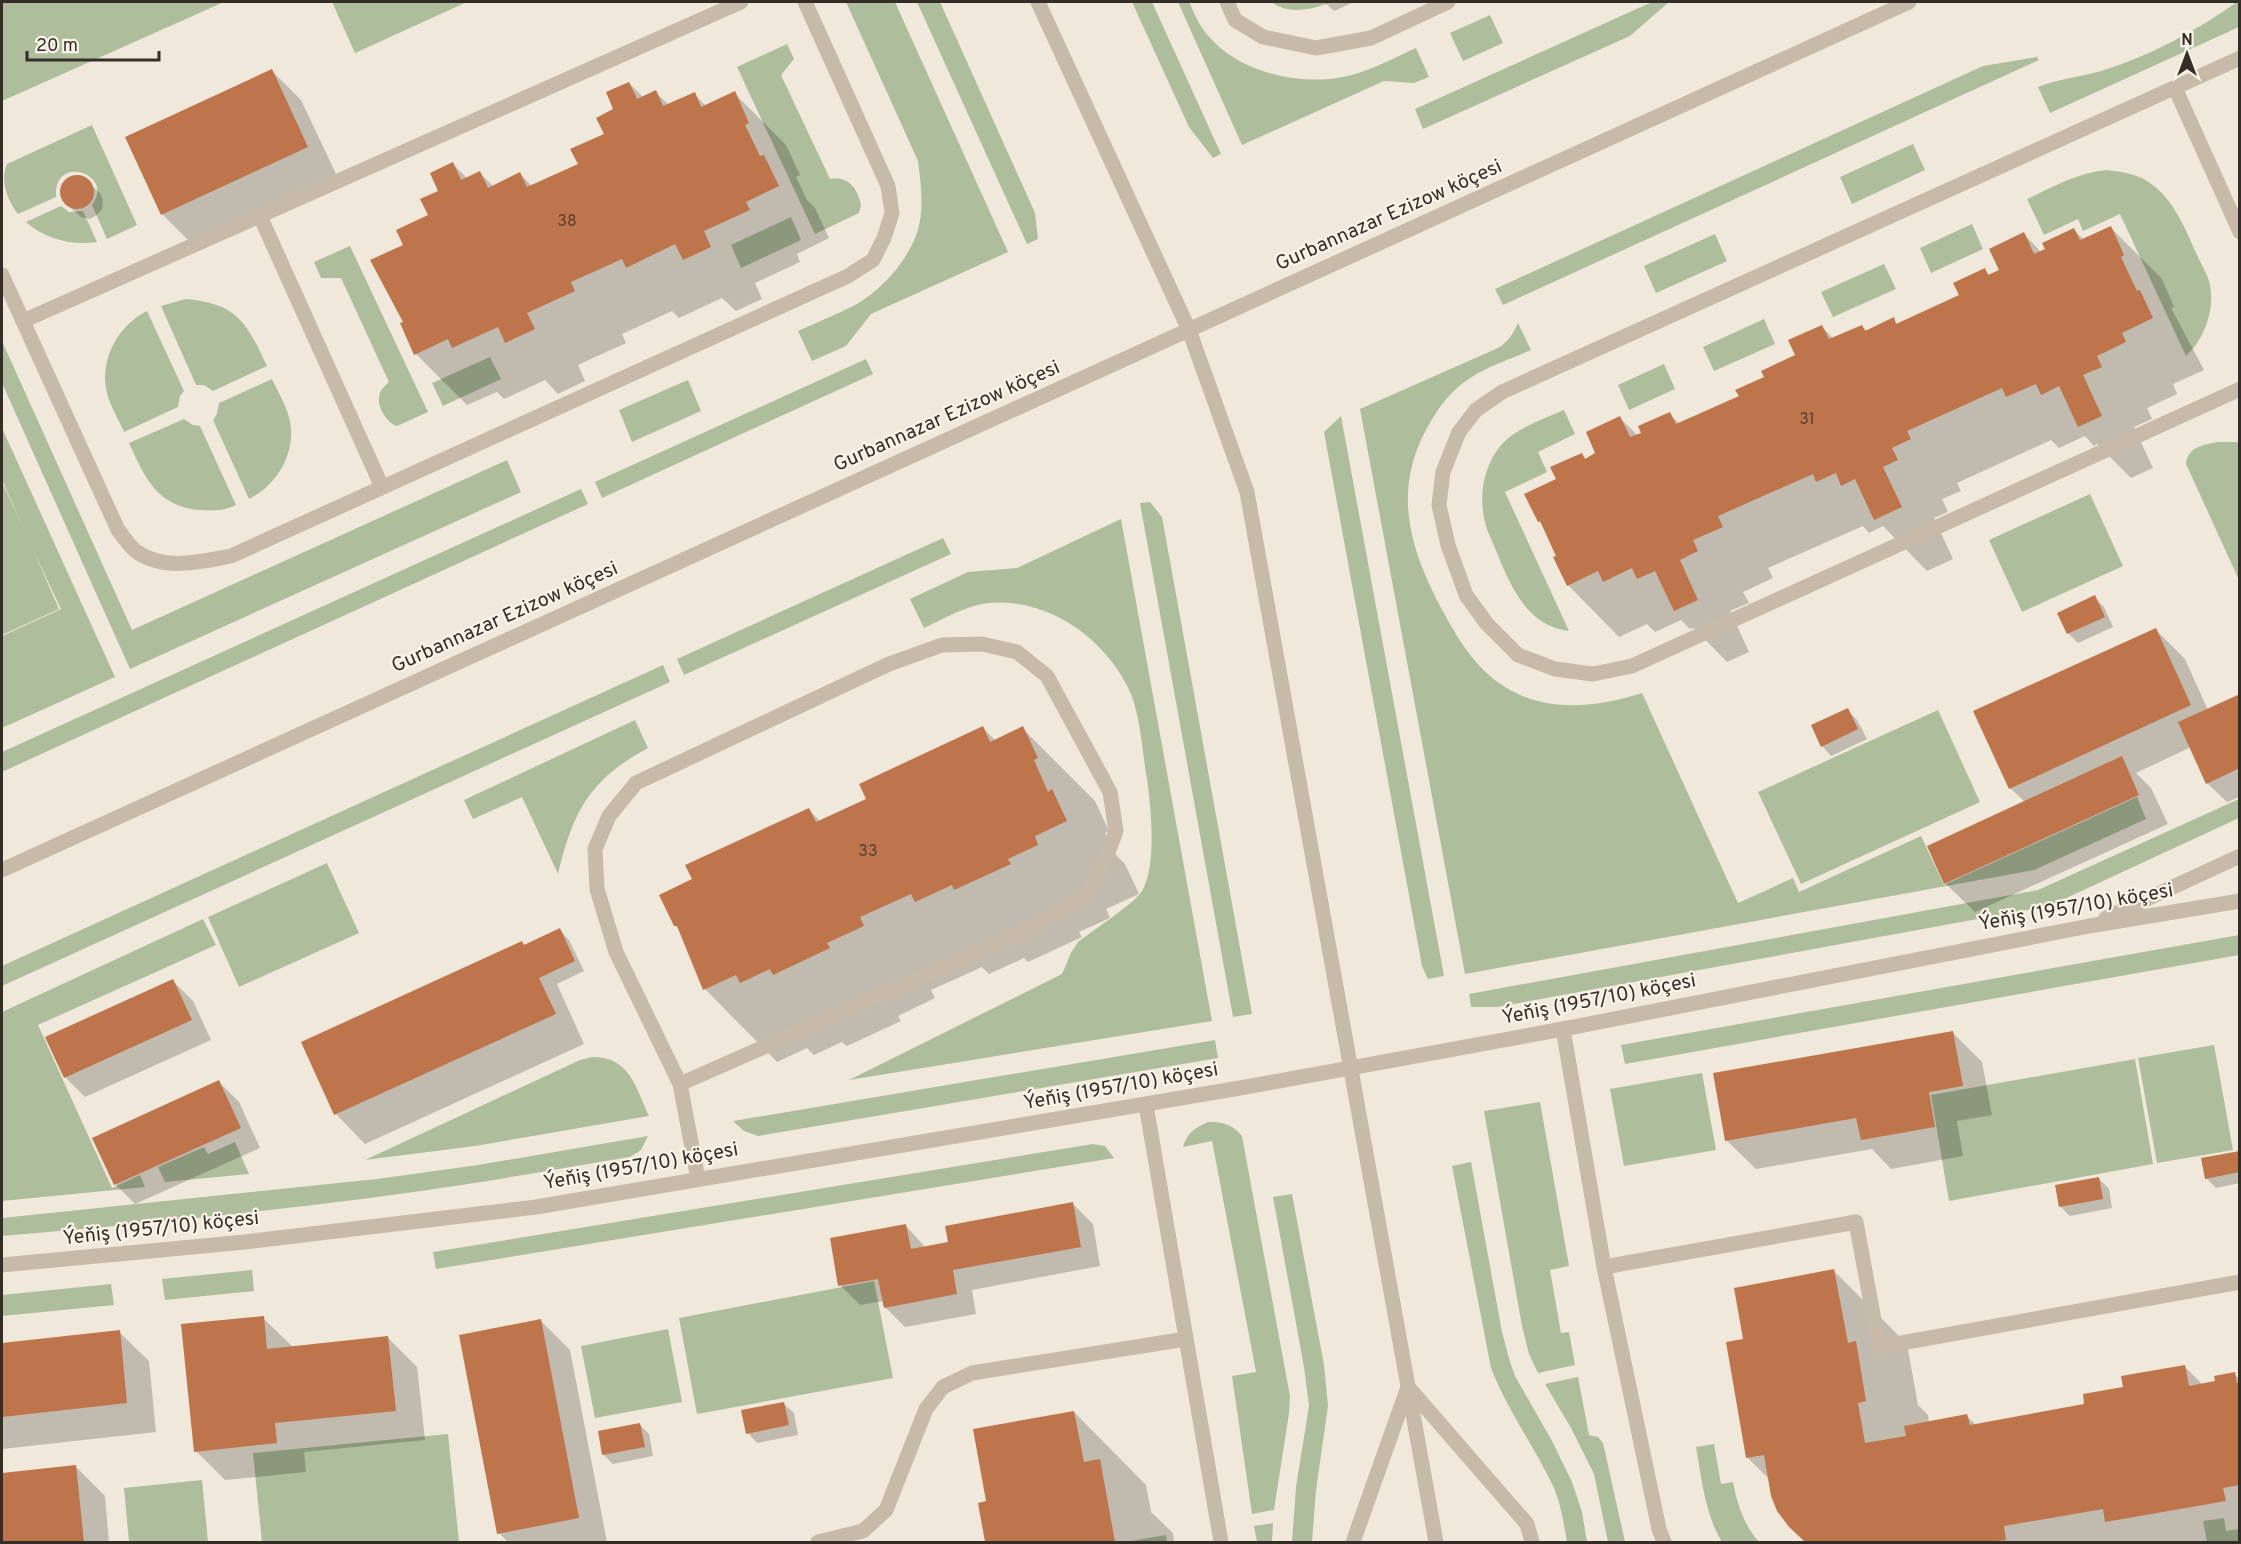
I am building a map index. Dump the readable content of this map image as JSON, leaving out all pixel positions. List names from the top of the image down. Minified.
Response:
{"streets":{"street":["Gurbannazar Ezizow köçesi","Ýeňiş (1957/10) köçesi"]},"house_numbers":["38","31","33"],"scale_bar":"20 m","north":"top"}
